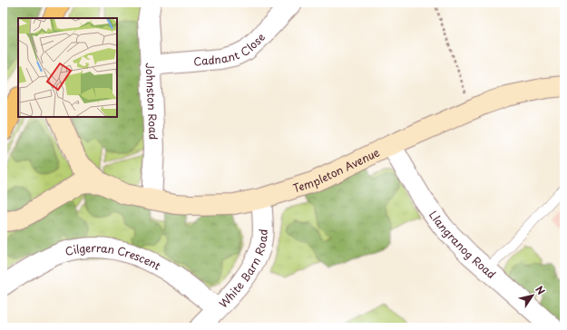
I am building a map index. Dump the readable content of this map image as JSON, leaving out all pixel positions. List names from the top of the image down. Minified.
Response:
{"streets":{"street":["Cadnant Close","Johnston Road","Templeton Avenue","Llangranog Road","Cilgerran Crescent","White Barn Road"]},"crossings":[["Cadnant Close","Johnston Road"],["Johnston Road","Templeton Avenue"],["Templeton Avenue","Llangranog Road"],["Templeton Avenue","White Barn Road"],["Cilgerran Crescent","White Barn Road"]],"north":"top right"}
